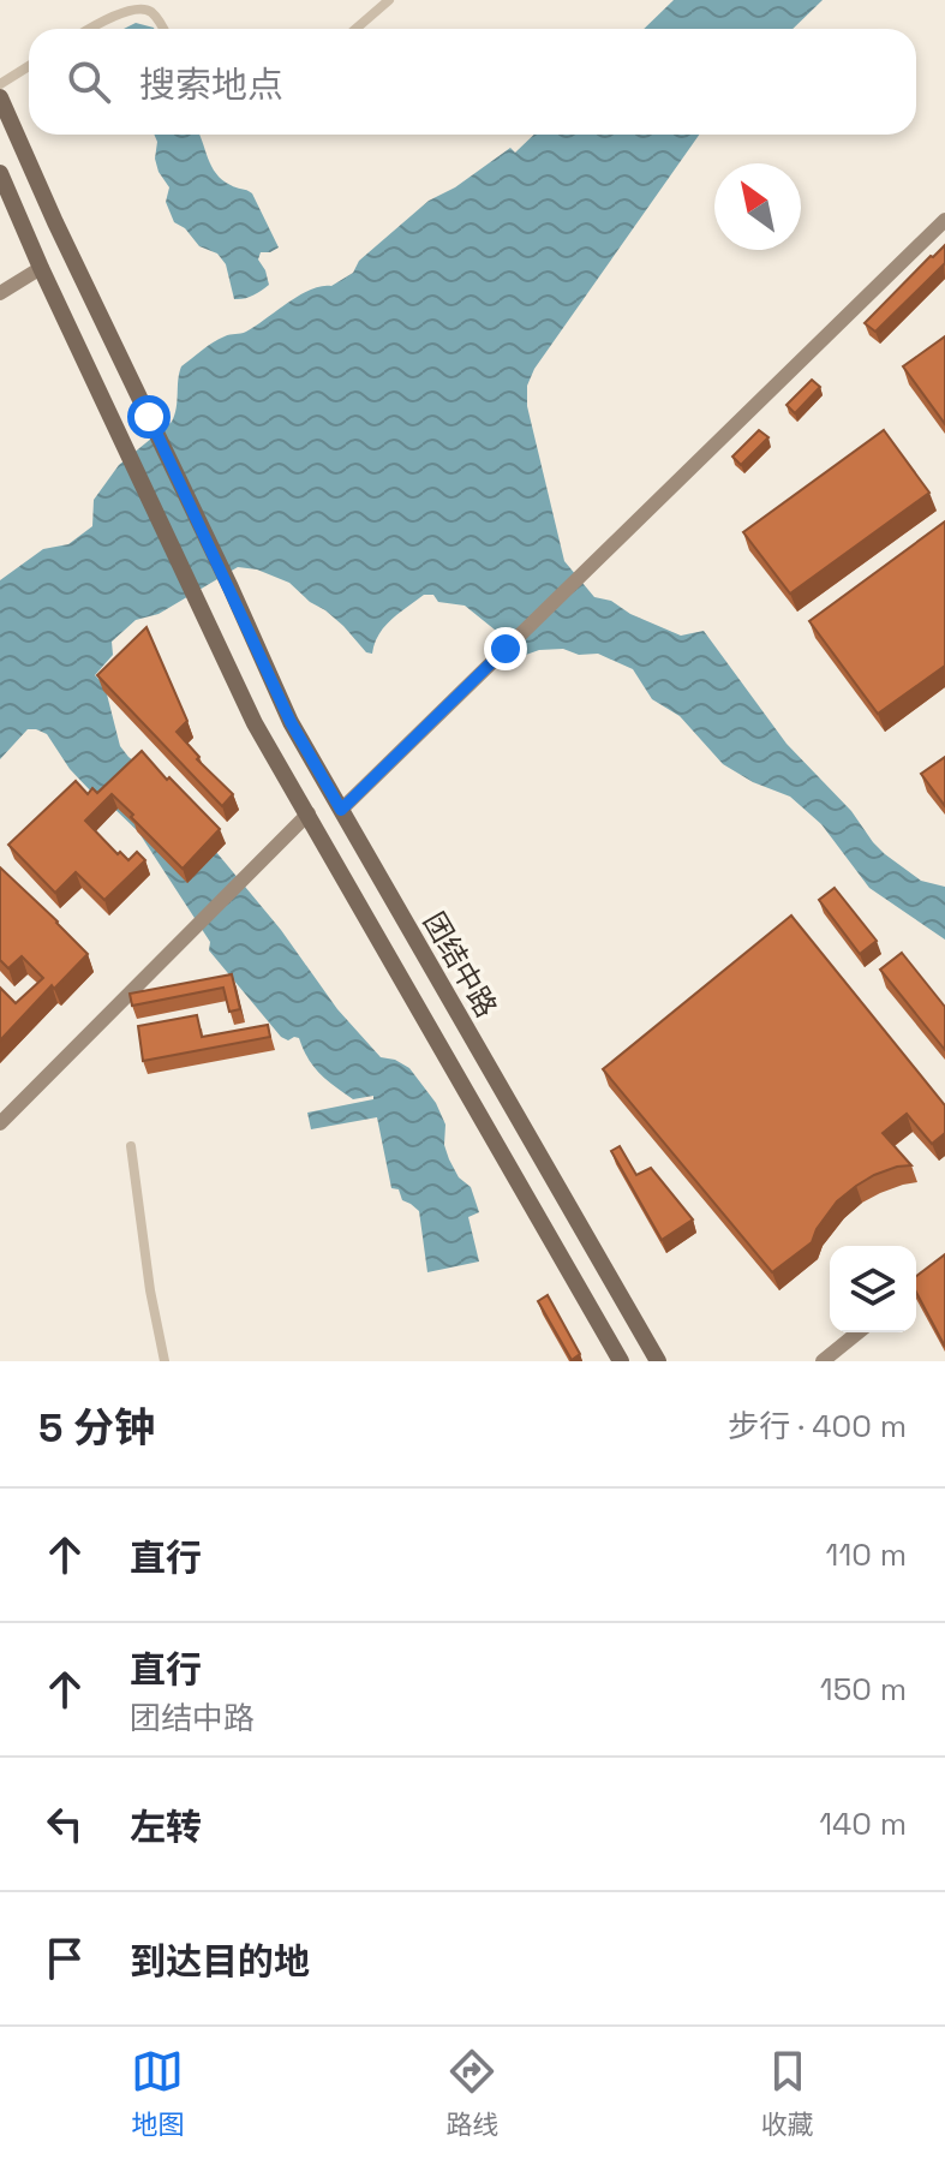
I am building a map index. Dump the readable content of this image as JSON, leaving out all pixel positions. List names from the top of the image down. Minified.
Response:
{"streets":{"main road":["团结中路"]},"north":"top left","page":{"search":"搜索地点","heading":["5 分钟","步行 · 400 m"],"list":[["直行","110 m"],["直行","团结中路","150 m"],["左转","140 m"],"到达目的地"],"nav":["地图","路线","收藏"]}}
